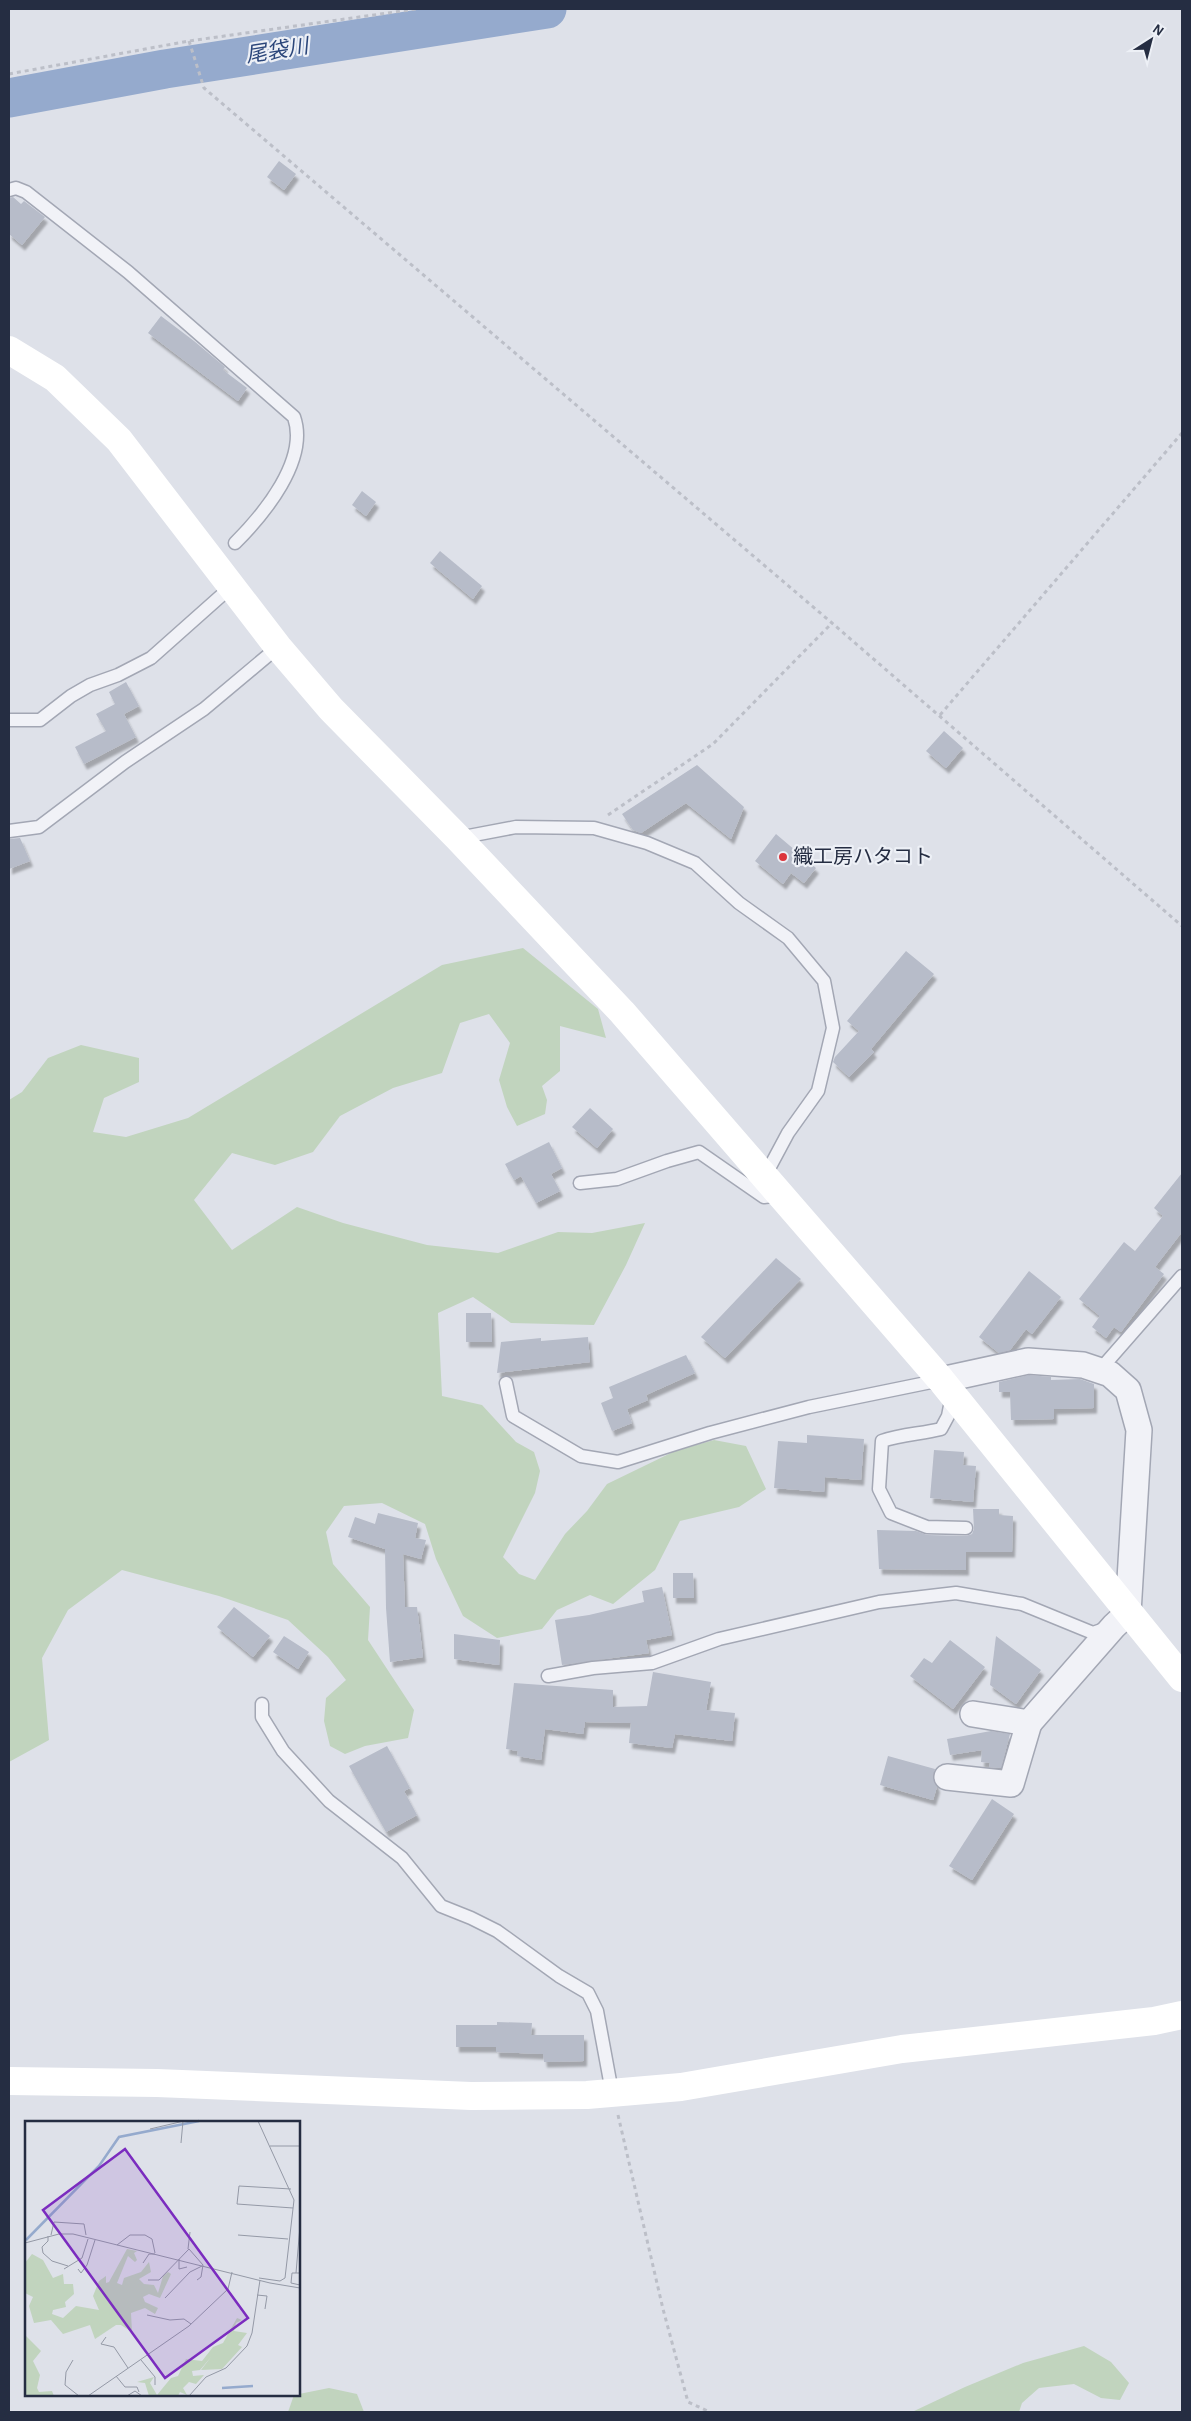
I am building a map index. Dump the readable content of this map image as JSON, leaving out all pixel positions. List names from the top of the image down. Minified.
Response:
{"water":["尾袋川"],"places":["織工房ハタコト"],"north":"top right"}
